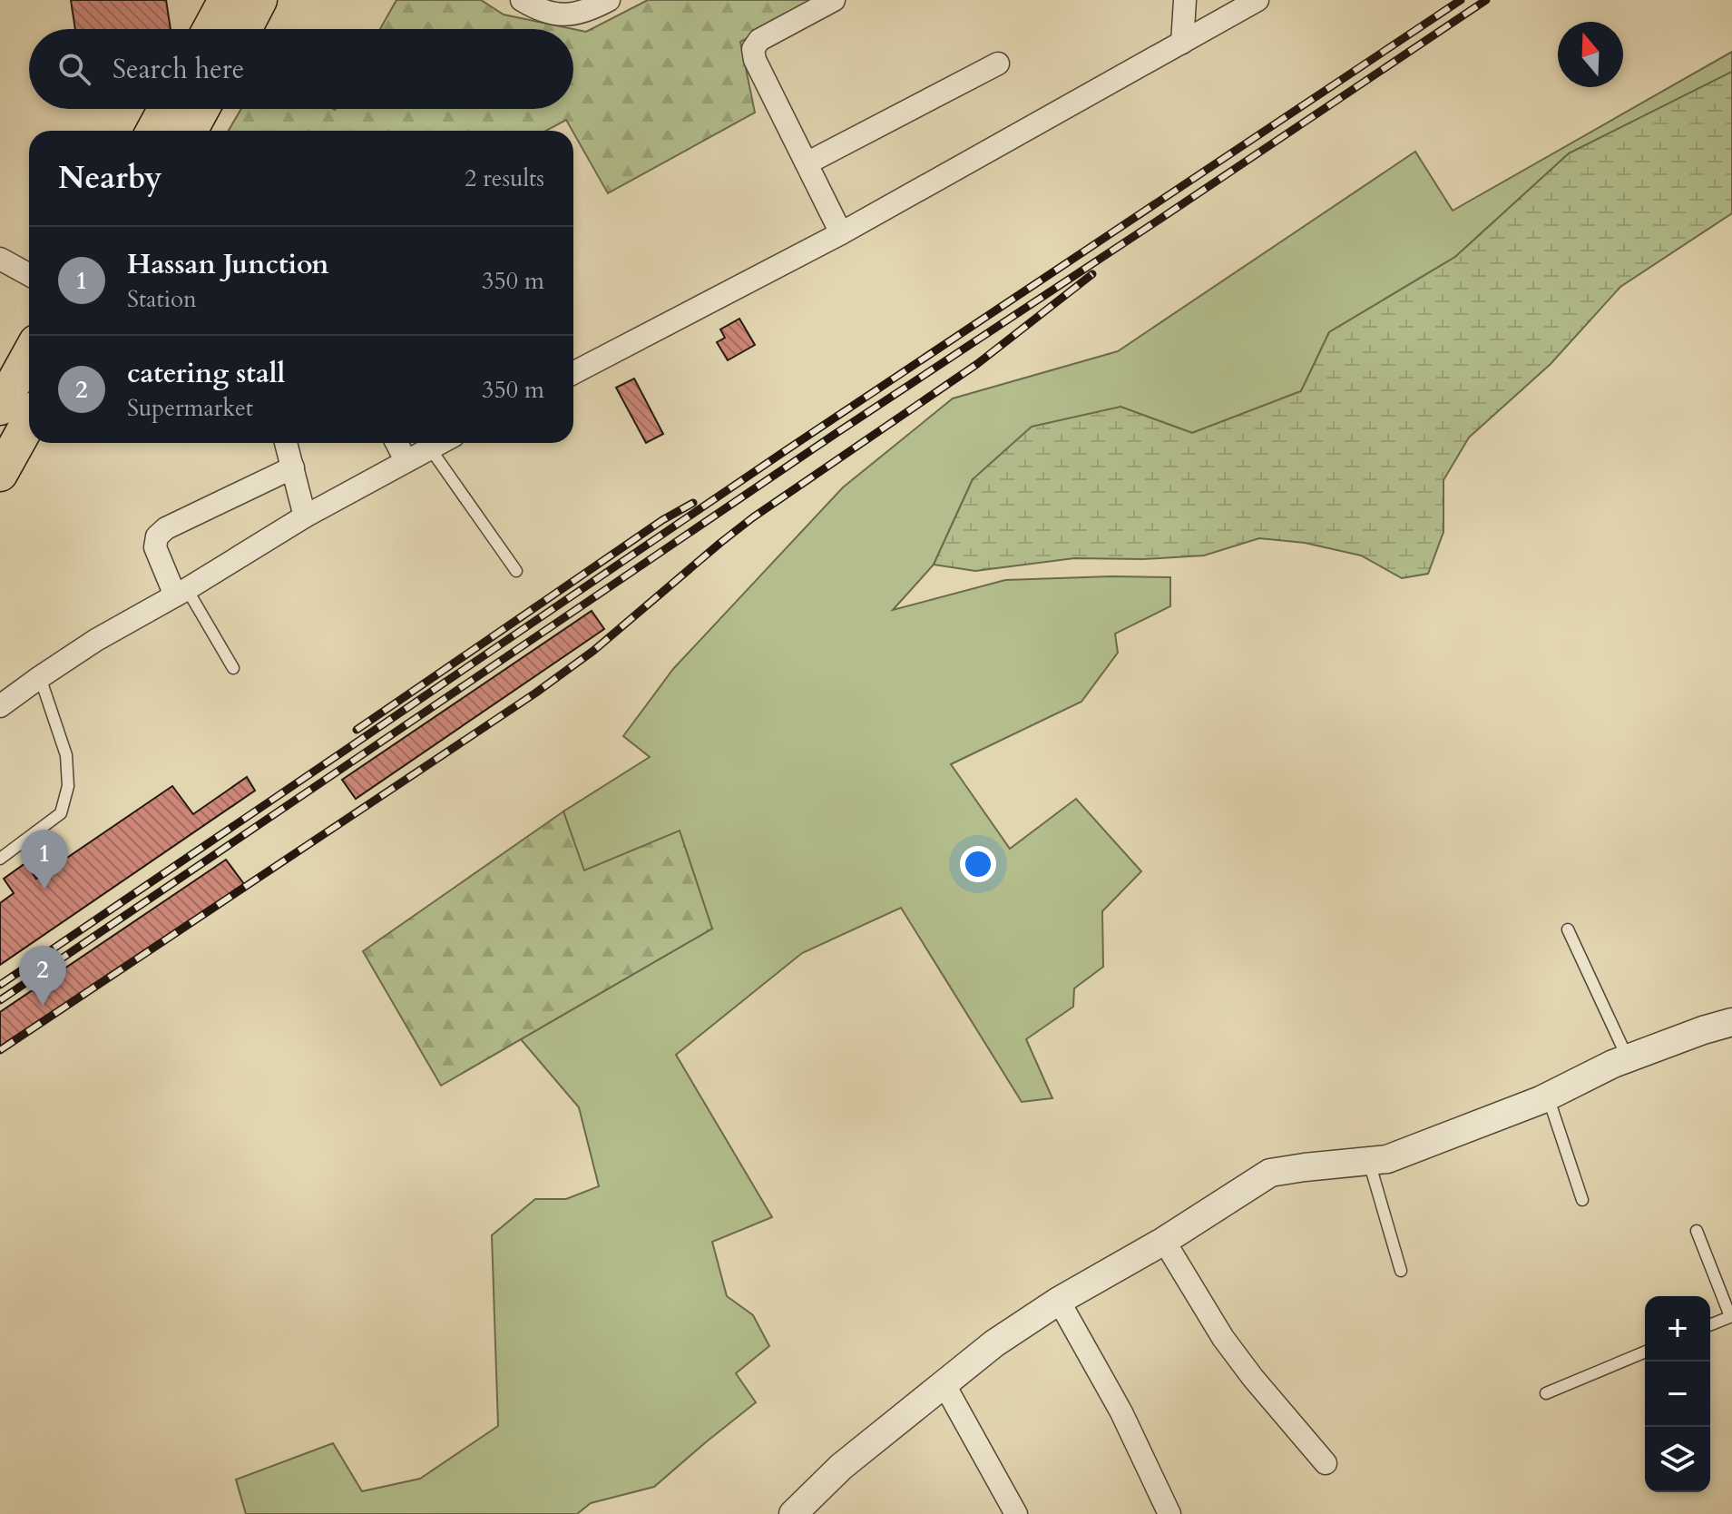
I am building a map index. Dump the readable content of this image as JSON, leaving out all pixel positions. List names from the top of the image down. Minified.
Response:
{"north":"top","page":{"search":"Search here","heading":["Nearby","2 results"],"list":[{"mark":"1","name":"Hassan Junction","note":"Station","value":"350 m"},{"mark":"2","name":"catering stall","note":"Supermarket","value":"350 m"}],"pins":["1","2"],"map_buttons":["+","−"]}}
